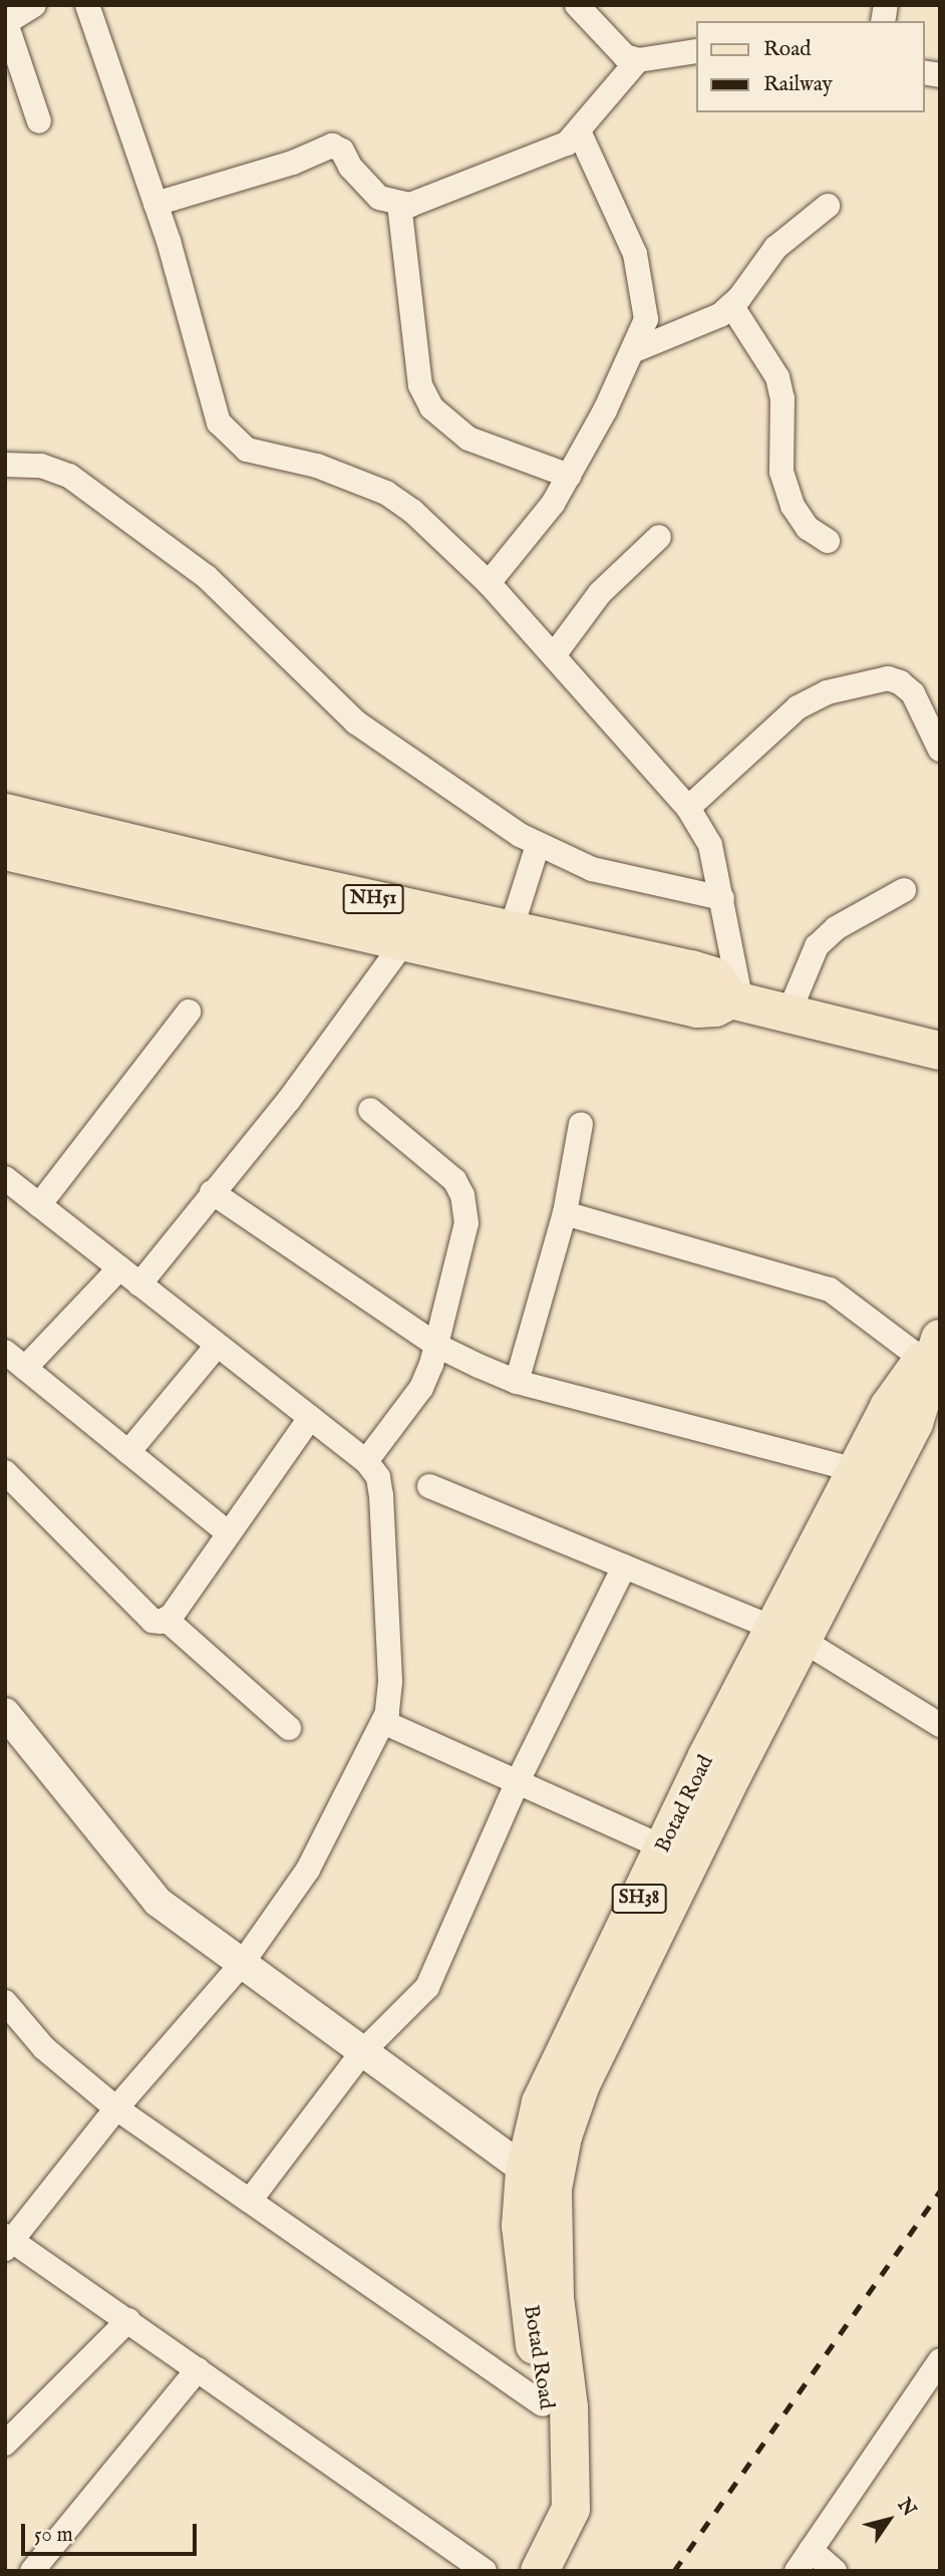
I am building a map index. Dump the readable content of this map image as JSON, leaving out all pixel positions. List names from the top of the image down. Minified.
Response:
{"streets":{"main road":["NH51","Botad Road","SH38"]},"legend":["Road","Railway"],"scale_bar":"50 m","north":"top right"}
